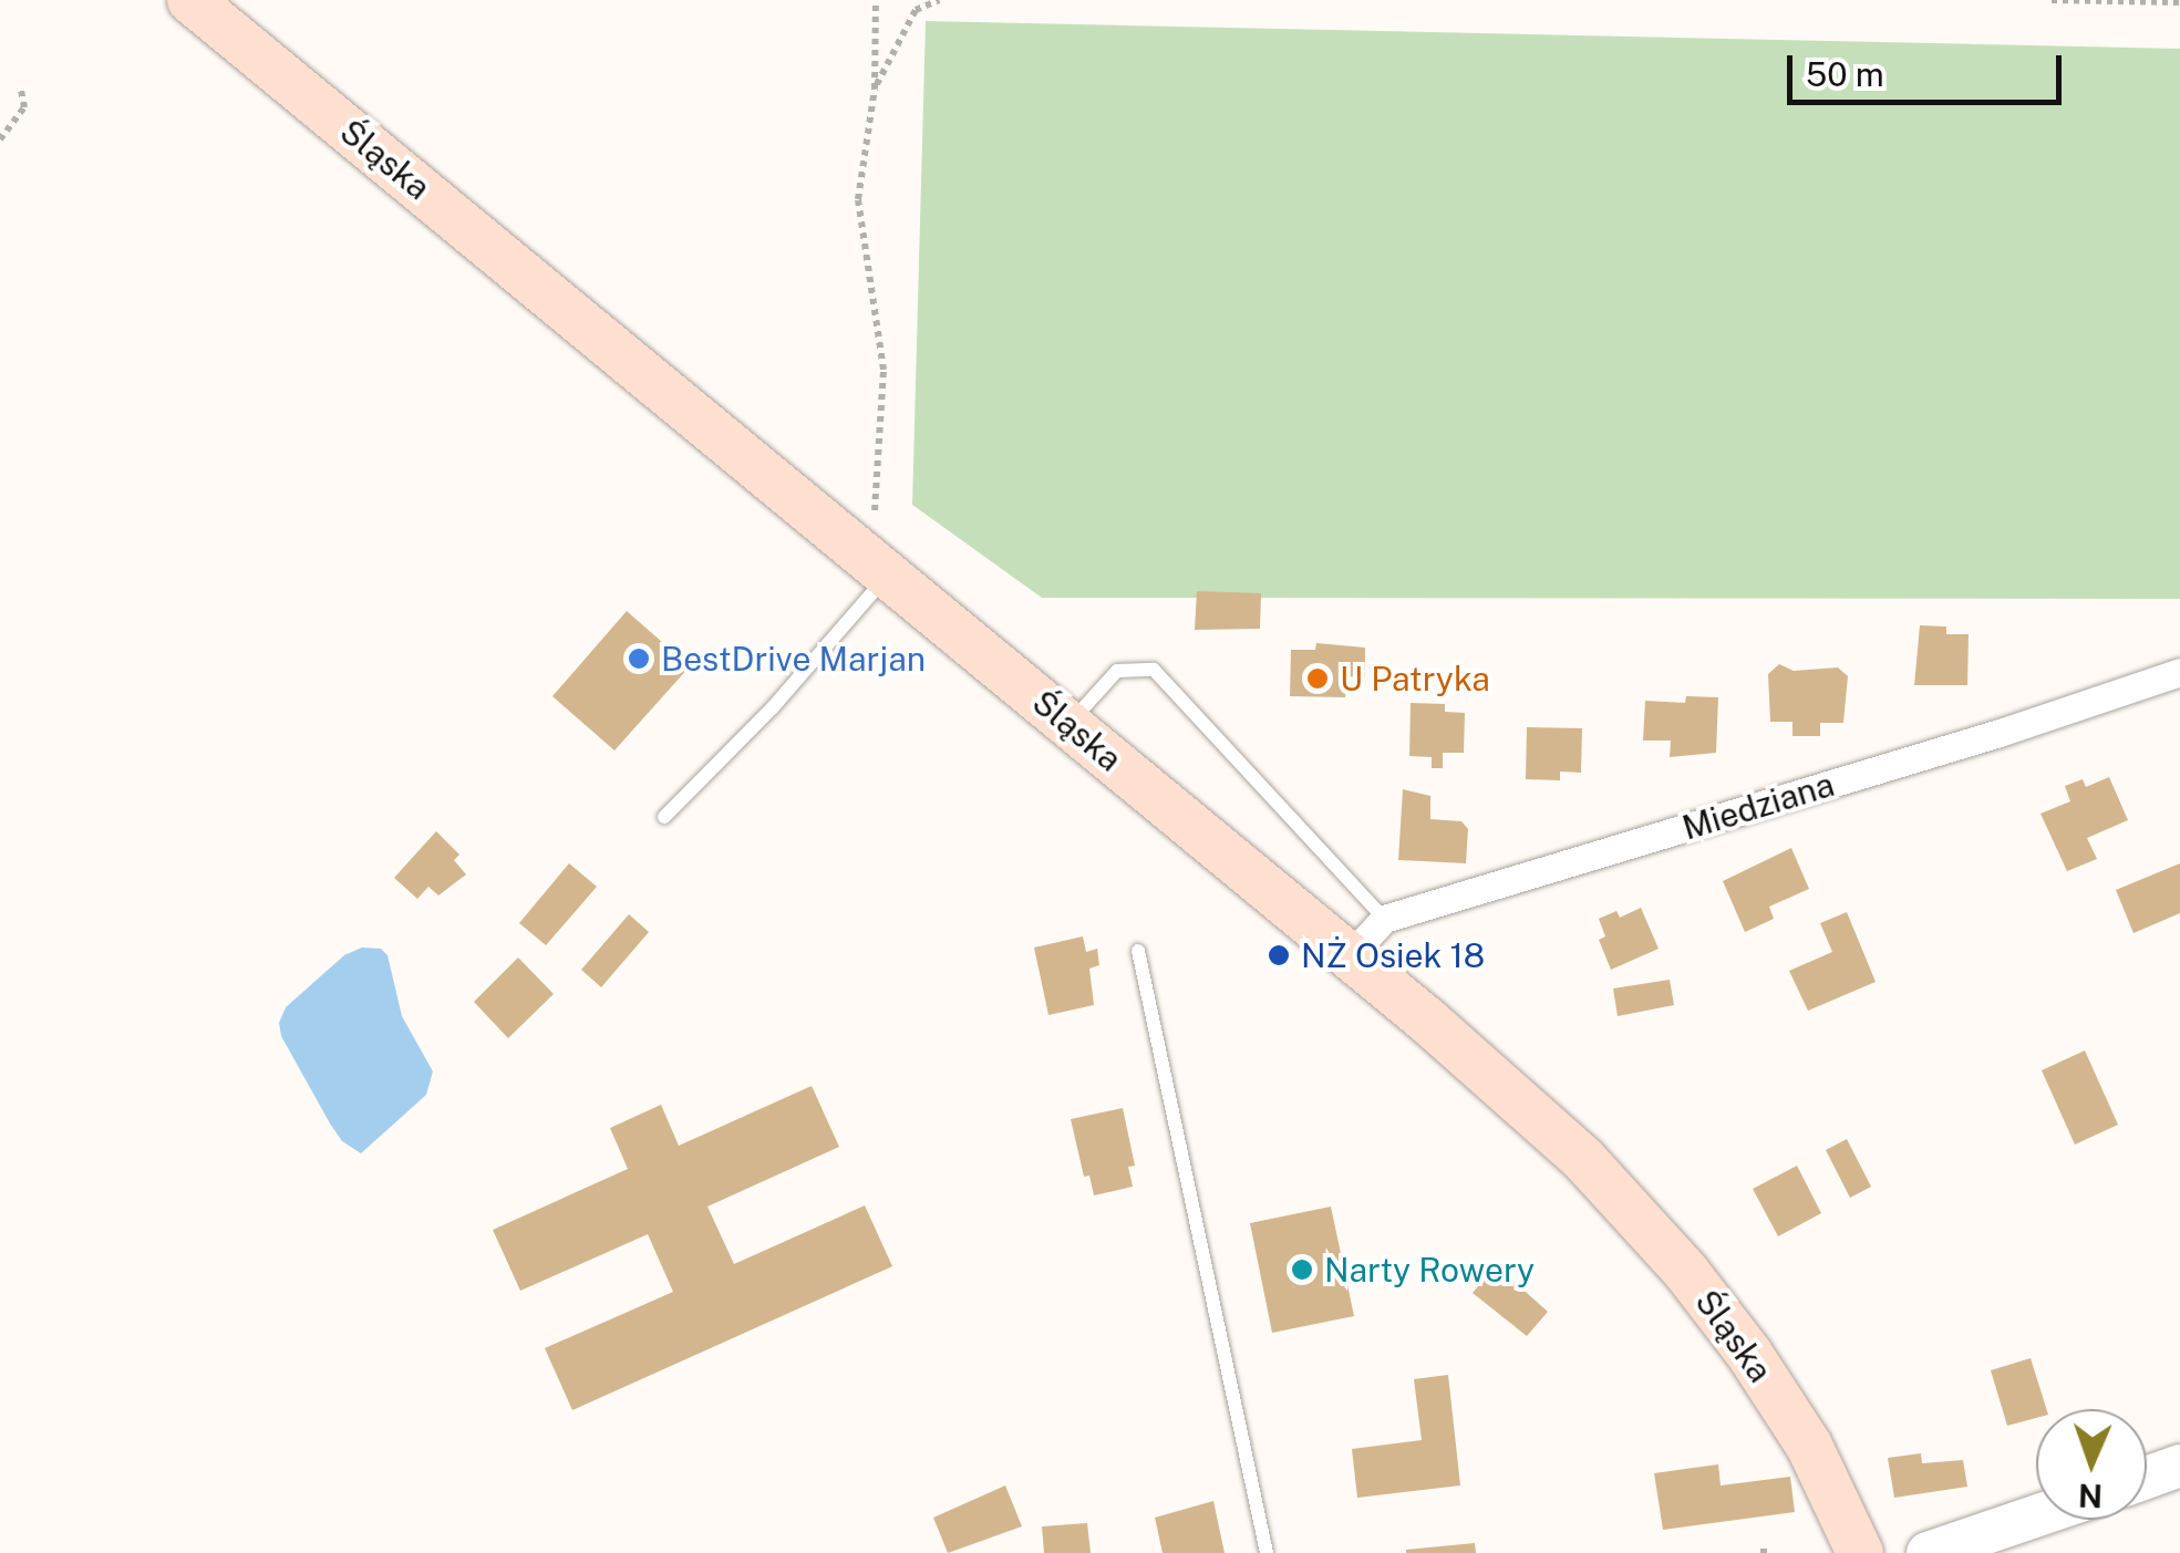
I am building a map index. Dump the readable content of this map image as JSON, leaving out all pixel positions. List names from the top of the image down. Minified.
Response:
{"streets":{"main road":["Śląska"],"street":["Miedziana"]},"crossings":[["Śląska","Miedziana"]],"places":["BestDrive Marjan","U Patryka","NŻ Osiek 18","Narty Rowery"],"scale_bar":"50 m","north":"bottom"}
